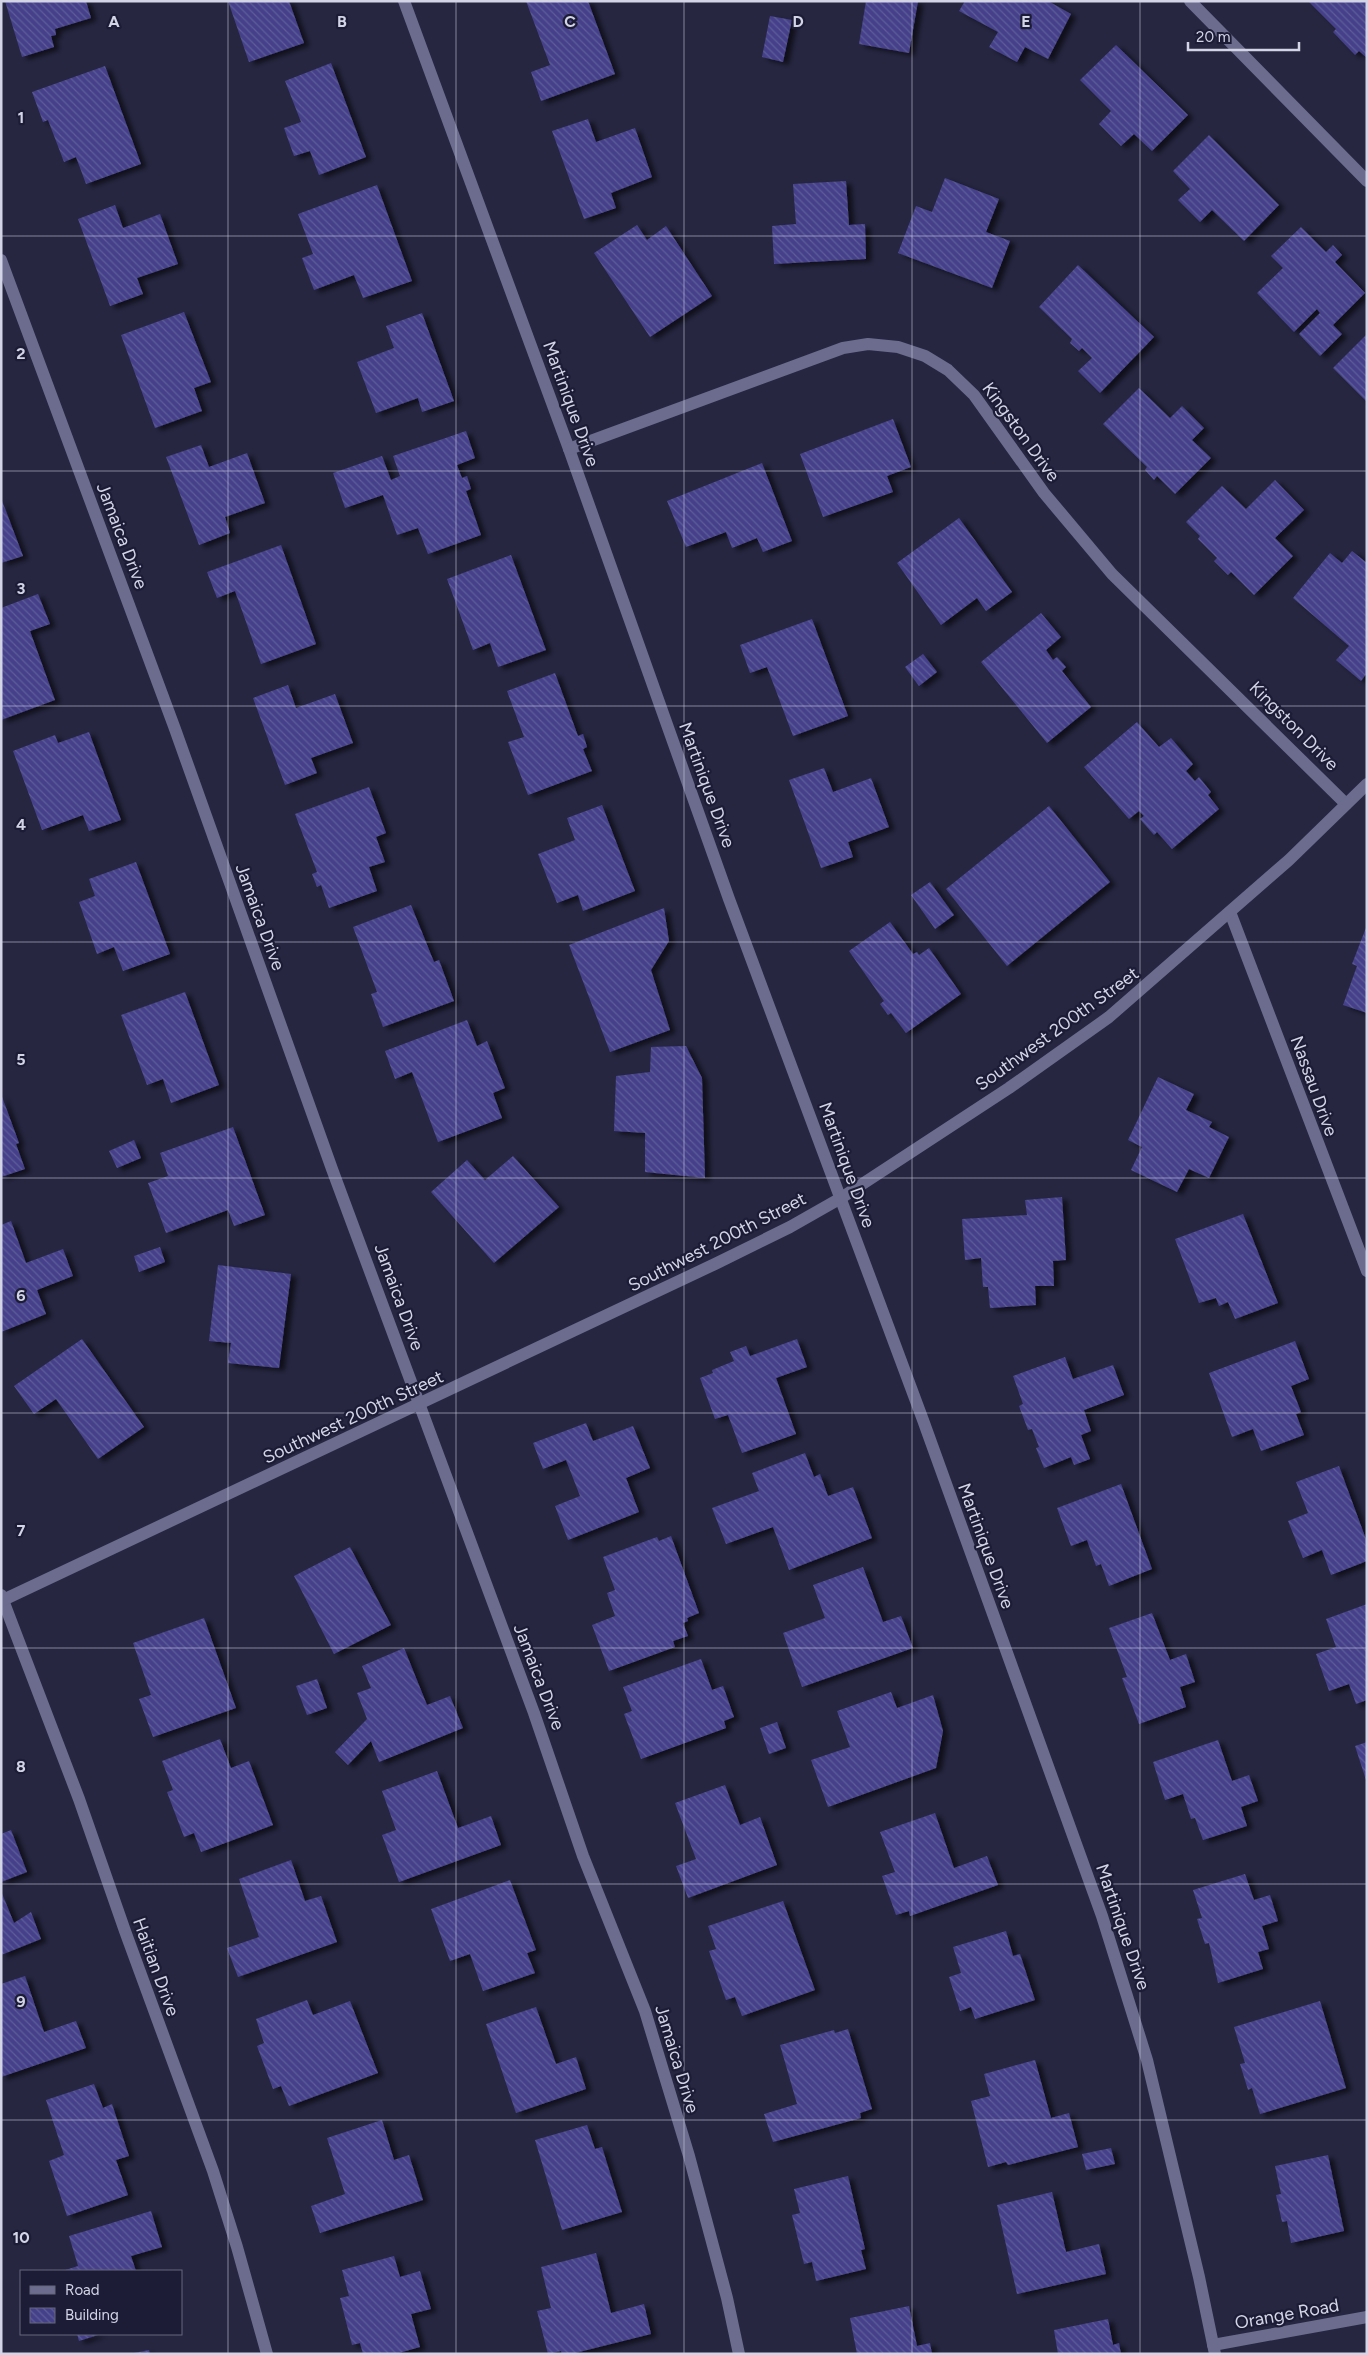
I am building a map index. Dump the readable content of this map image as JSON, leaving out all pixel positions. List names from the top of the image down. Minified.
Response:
{"streets":{"street":["Martinique Drive","Kingston Drive","Jamaica Drive","Southwest 200th Street","Nassau Drive","Haitian Drive","Orange Road"]},"crossings":[["Martinique Drive","Kingston Drive"],["Martinique Drive","Southwest 200th Street"],["Martinique Drive","Orange Road"],["Kingston Drive","Southwest 200th Street"],["Jamaica Drive","Southwest 200th Street"],["Southwest 200th Street","Nassau Drive"],["Southwest 200th Street","Haitian Drive"]],"legend":["Road","Building"],"scale_bar":"20 m","grid":{"columns":["A","B","C","D","E"],"rows":["1","2","3","4","5","6","7","8","9","10"]}}
